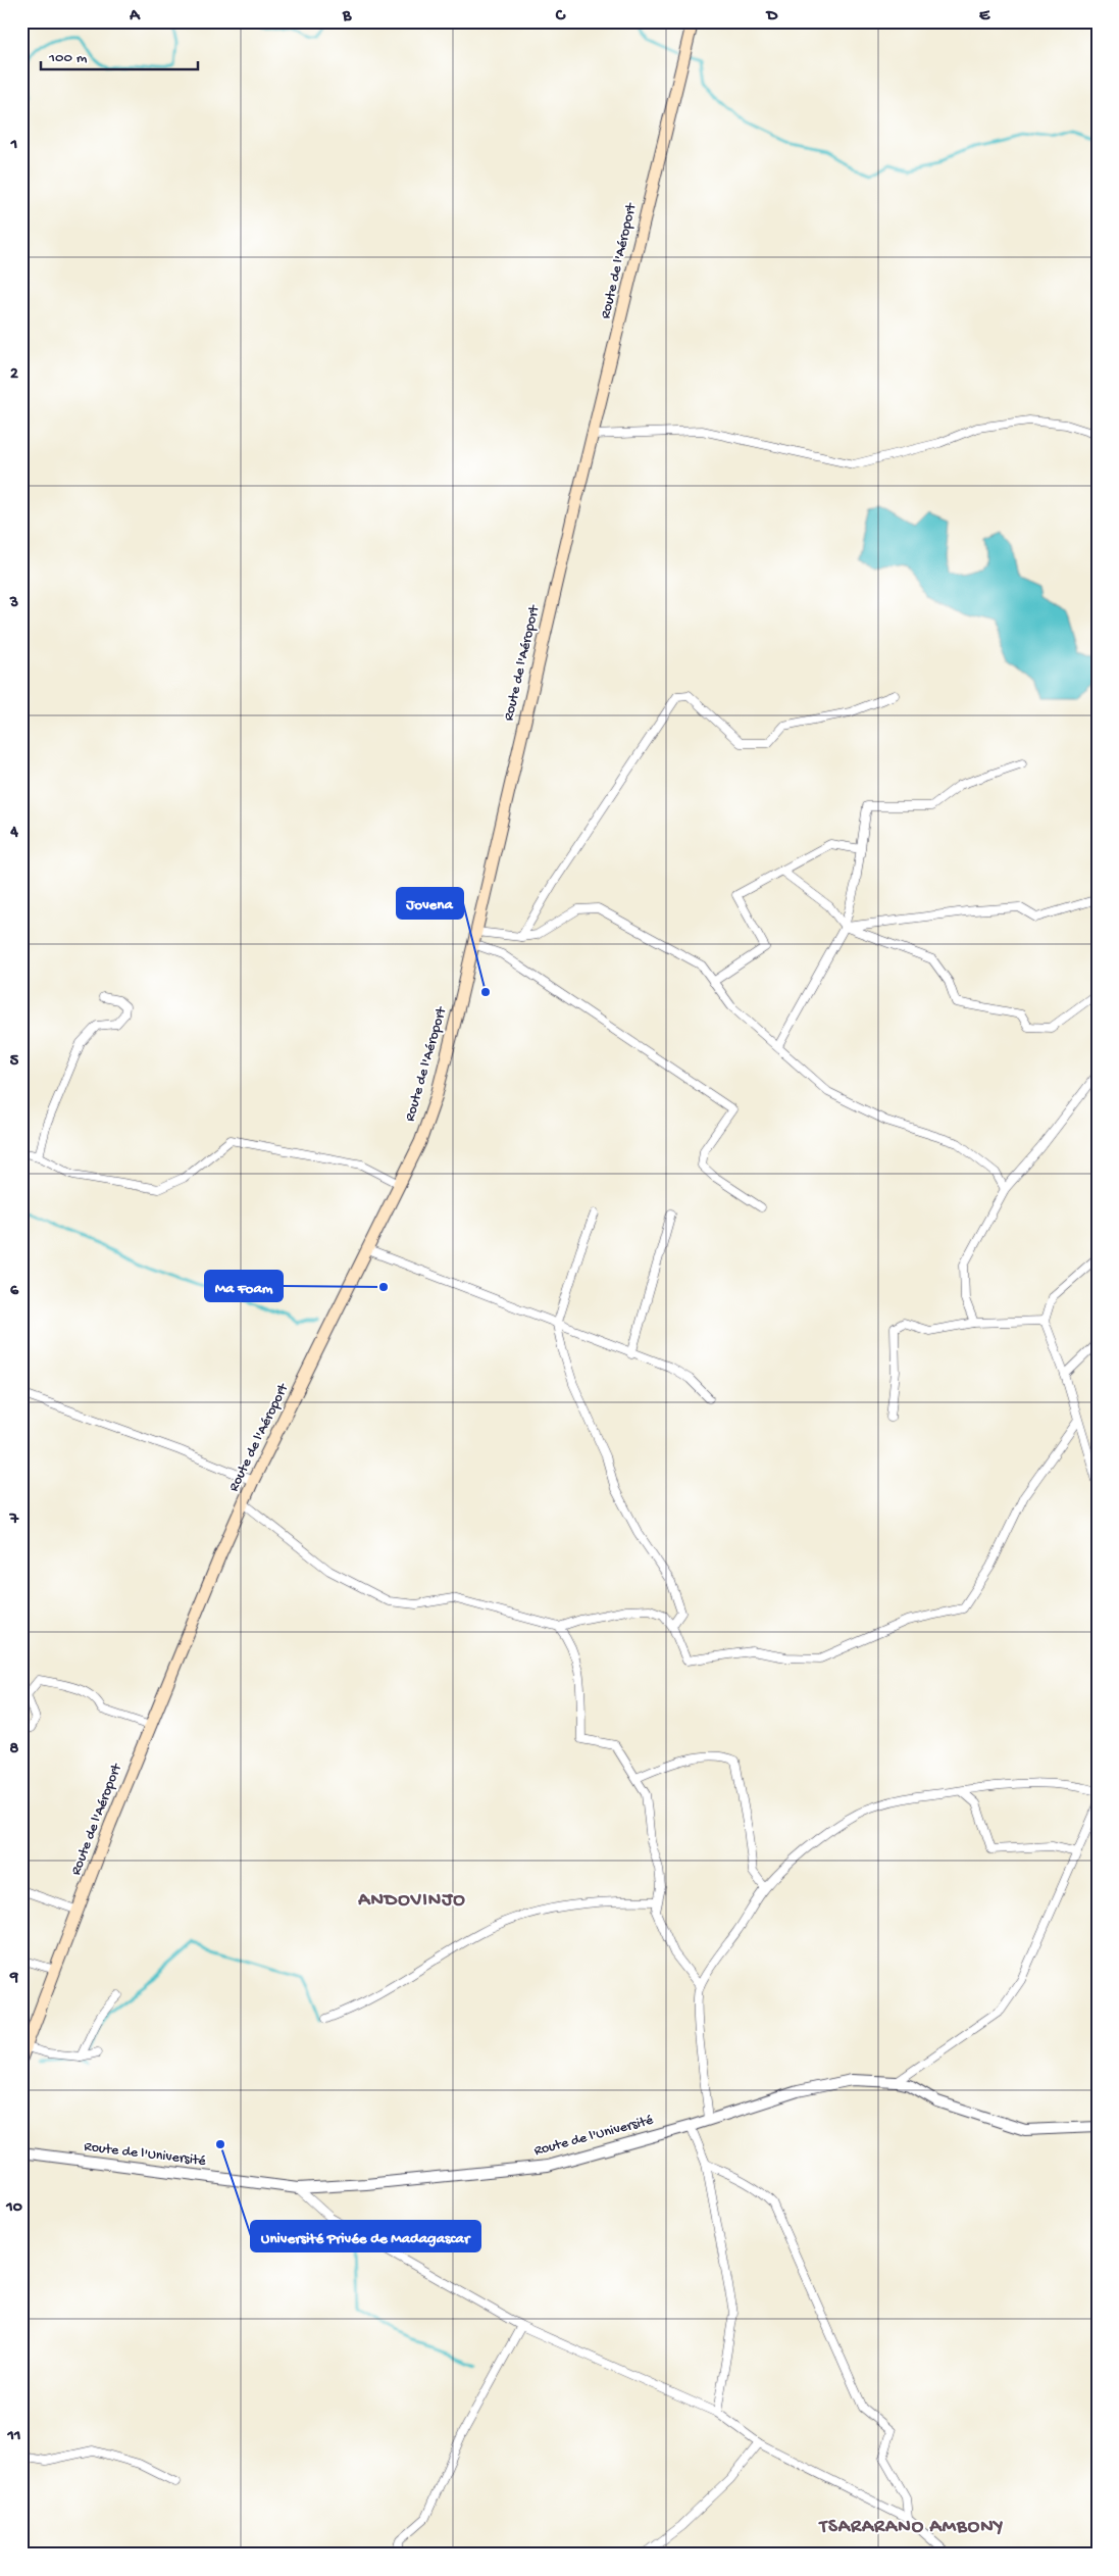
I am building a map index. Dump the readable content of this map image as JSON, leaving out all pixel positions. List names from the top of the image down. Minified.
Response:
{"streets":{"main road":["Route de l'Aéroport"],"street":["Route de l'Université"]},"districts":["ANDOVINJO","TSARARANO AMBONY"],"places":["Jovena","Ma Foam","Université Privée de Madagascar"],"scale_bar":"100 m","grid":{"columns":["A","B","C","D","E"],"rows":["1","2","3","4","5","6","7","8","9","10","11"]}}
